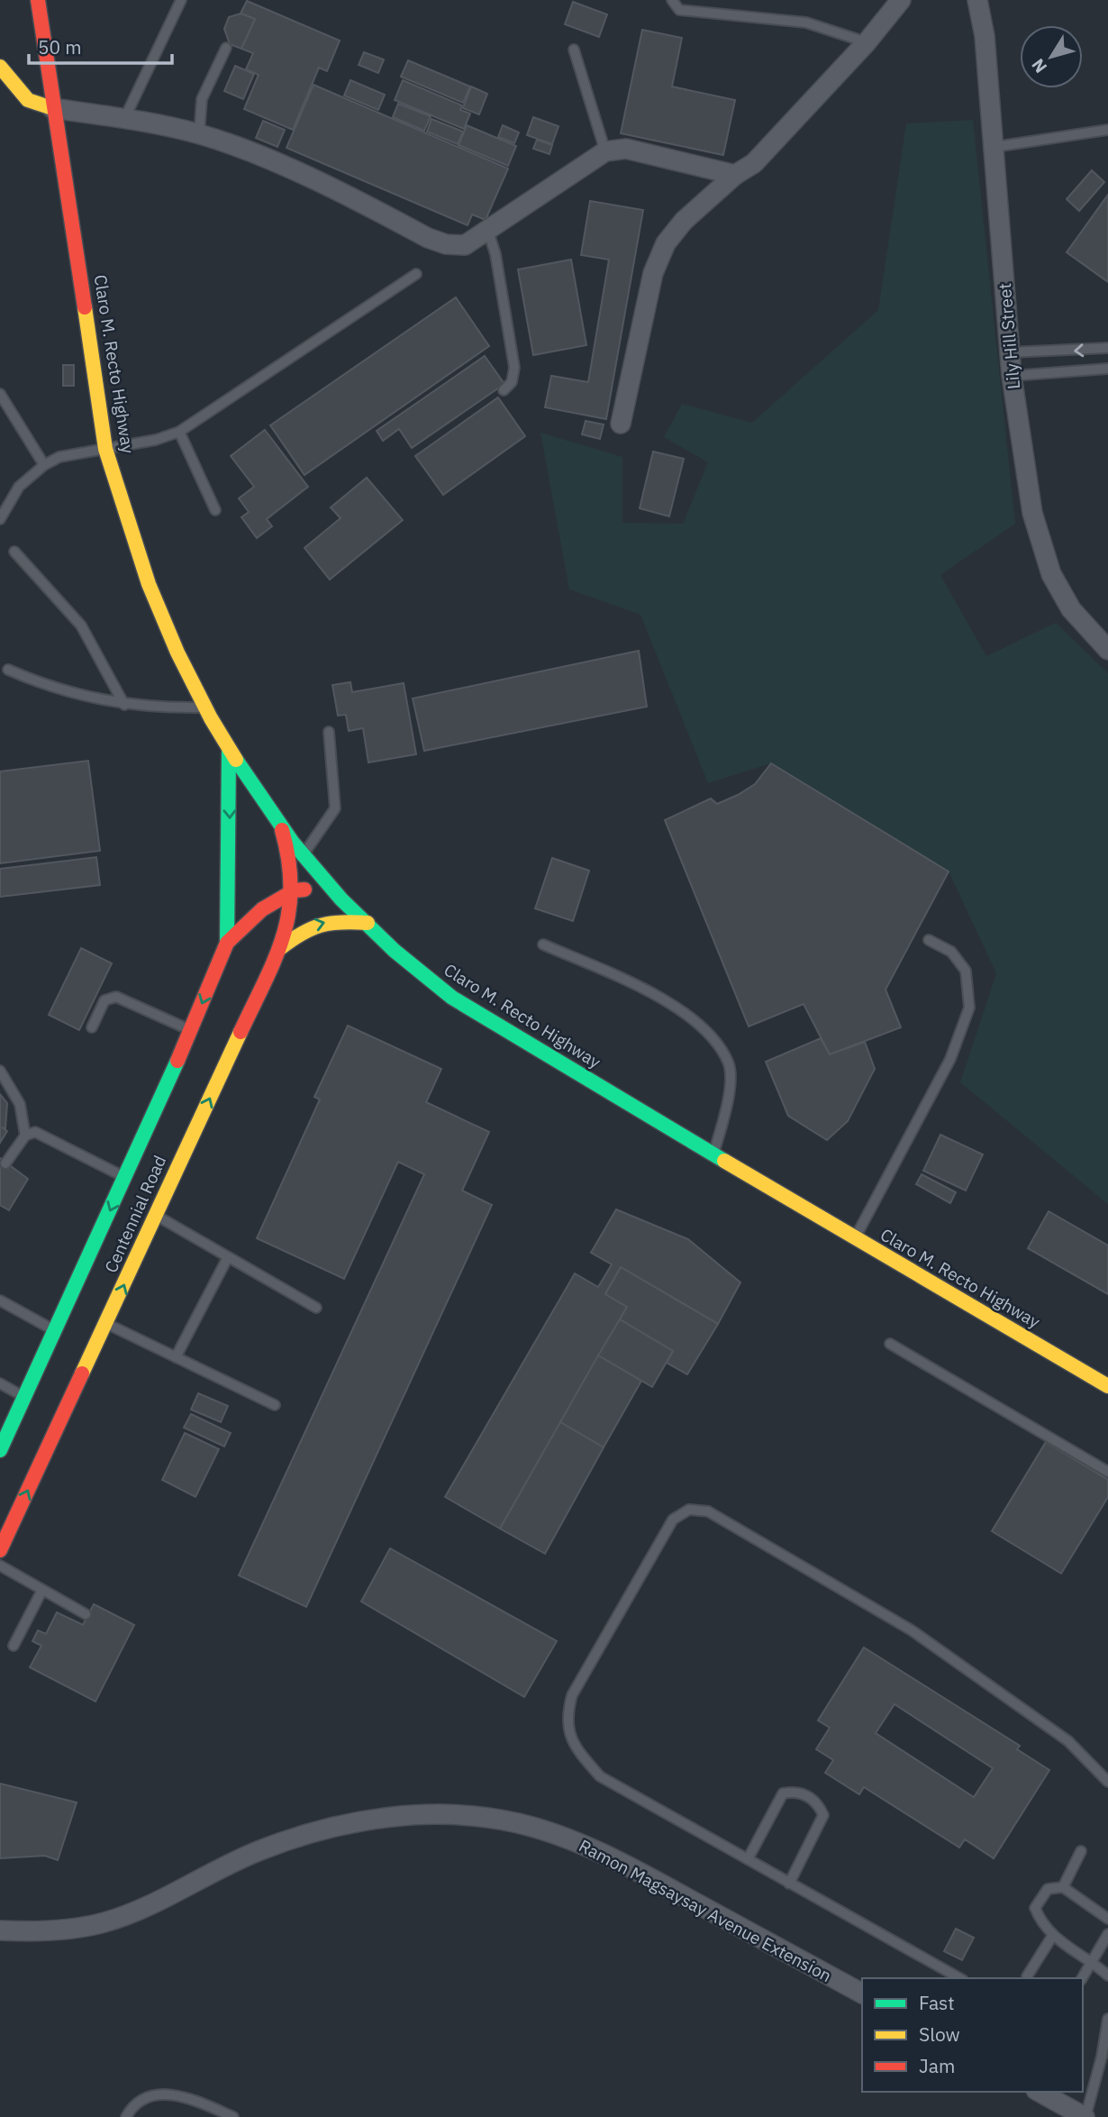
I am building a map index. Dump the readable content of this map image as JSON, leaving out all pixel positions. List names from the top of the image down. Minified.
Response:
{"streets":{"main road":["Claro M. Recto Highway","Centennial Road"],"street":["Lily Hill Street","Ramon Magsaysay Avenue Extension"]},"crossings":[["Claro M. Recto Highway","Centennial Road"]],"legend":["Fast","Slow","Jam"],"scale_bar":"50 m","north":"bottom left"}
